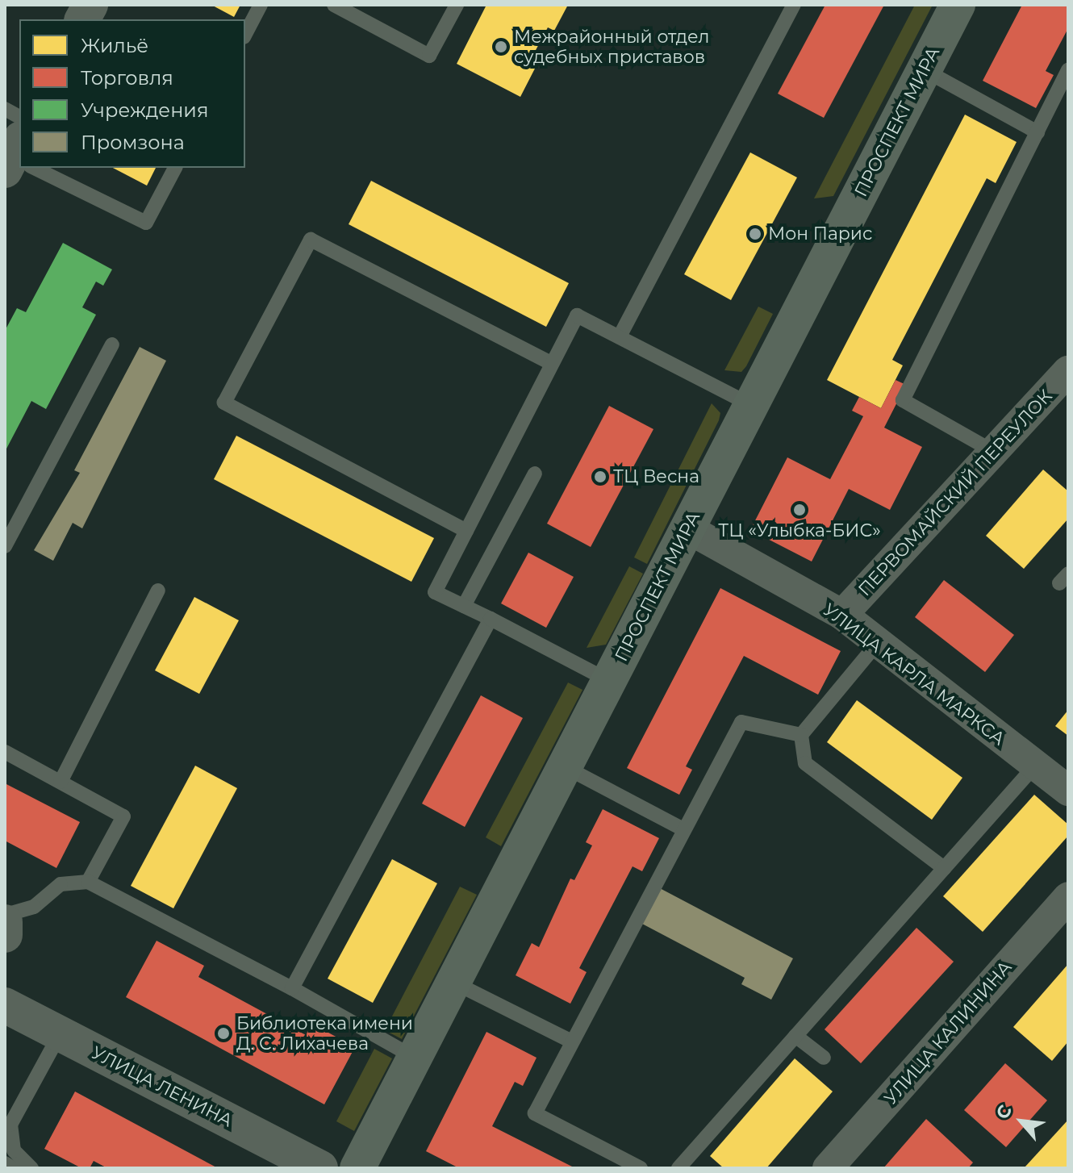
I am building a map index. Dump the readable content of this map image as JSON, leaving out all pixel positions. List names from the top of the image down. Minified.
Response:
{"streets":{"main road":["ПРОСПЕКТ МИРА"],"street":["ПЕРВОМАЙСКИЙ ПЕРЕУЛОК","УЛИЦА КАРЛА МАРКСА","УЛИЦА КАЛИНИНА","УЛИЦА ЛЕНИНА"]},"crossings":[["ПРОСПЕКТ МИРА","УЛИЦА КАРЛА МАРКСА"],["ПЕРВОМАЙСКИЙ ПЕРЕУЛОК","УЛИЦА КАРЛА МАРКСА"]],"places":["Межрайонный отдел судебных приставов","Мон Парис","ТЦ Весна","ТЦ «Улыбка-БИС»","Библиотека имени Д. С. Лихачева"],"legend":["Жильё","Торговля","Учреждения","Промзона"],"north":"top left"}
